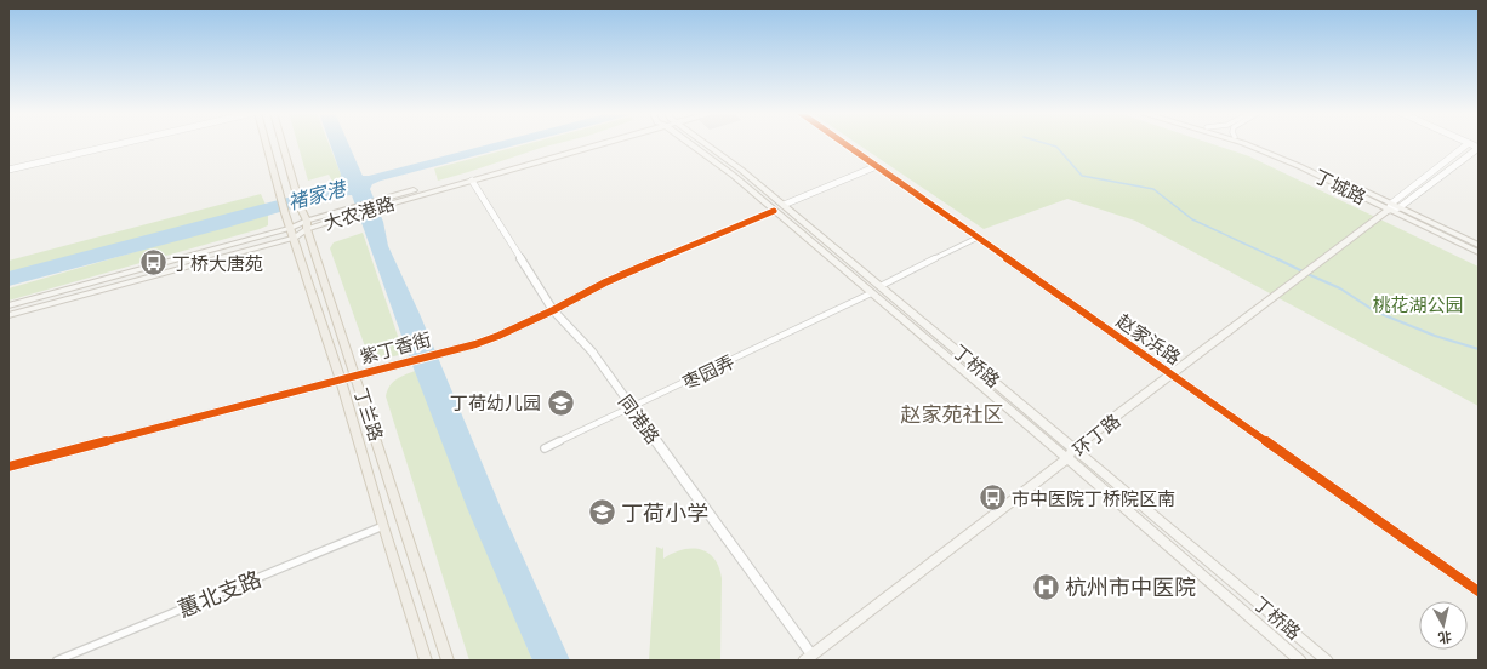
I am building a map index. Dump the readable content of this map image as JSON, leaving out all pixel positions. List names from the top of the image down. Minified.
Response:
{"streets":{"main road":["丁城路","大农港路","丁桥路","丁兰路","环丁路"],"street":["赵家浜路","紫丁香街","枣园弄","同港路","蕙北支路"]},"crossings":[["丁城路","环丁路"],["大农港路","丁兰路"],["大农港路","同港路"],["赵家浜路","环丁路"],["紫丁香街","丁桥路"],["紫丁香街","丁兰路"],["紫丁香街","同港路"],["丁桥路","枣园弄"],["丁桥路","环丁路"],["枣园弄","同港路"],["丁兰路","蕙北支路"],["同港路","环丁路"]],"districts":["赵家苑社区"],"water":["褚家港"],"parks":["桃花湖公园"],"places":{"bus stop":["丁桥大唐苑","市中医院丁桥院区南"],"school or university":["丁荷幼儿园","丁荷小学"],"hospital":["杭州市中医院"]},"north":"bottom"}
